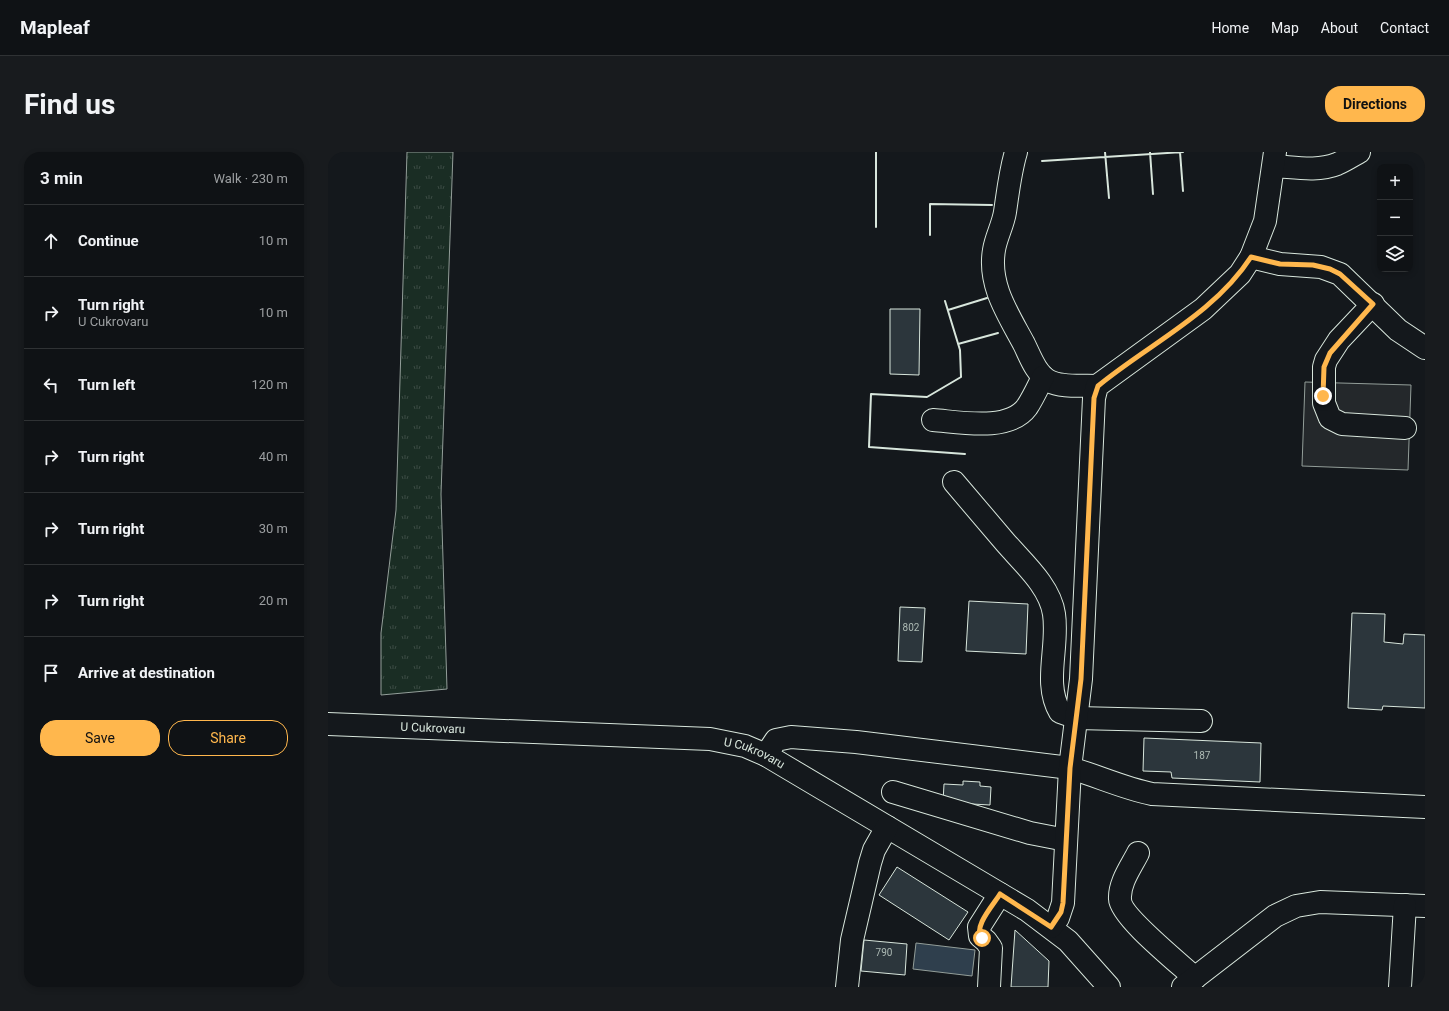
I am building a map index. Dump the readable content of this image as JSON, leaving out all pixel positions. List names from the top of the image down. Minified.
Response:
{"streets":{"street":["U Cukrovaru"]},"house_numbers":["802","187","790"],"page":{"header":"Mapleaf","nav":["Home","Map","About","Contact"],"buttons":["Directions",["Save","Share"]],"title":"Find us","heading":["3 min","Walk · 230 m"],"map_buttons":["+","−"],"list":[["Continue","10 m"],["Turn right","U Cukrovaru","10 m"],["Turn left","120 m"],["Turn right","40 m"],["Turn right","30 m"],["Turn right","20 m"],"Arrive at destination"]}}
